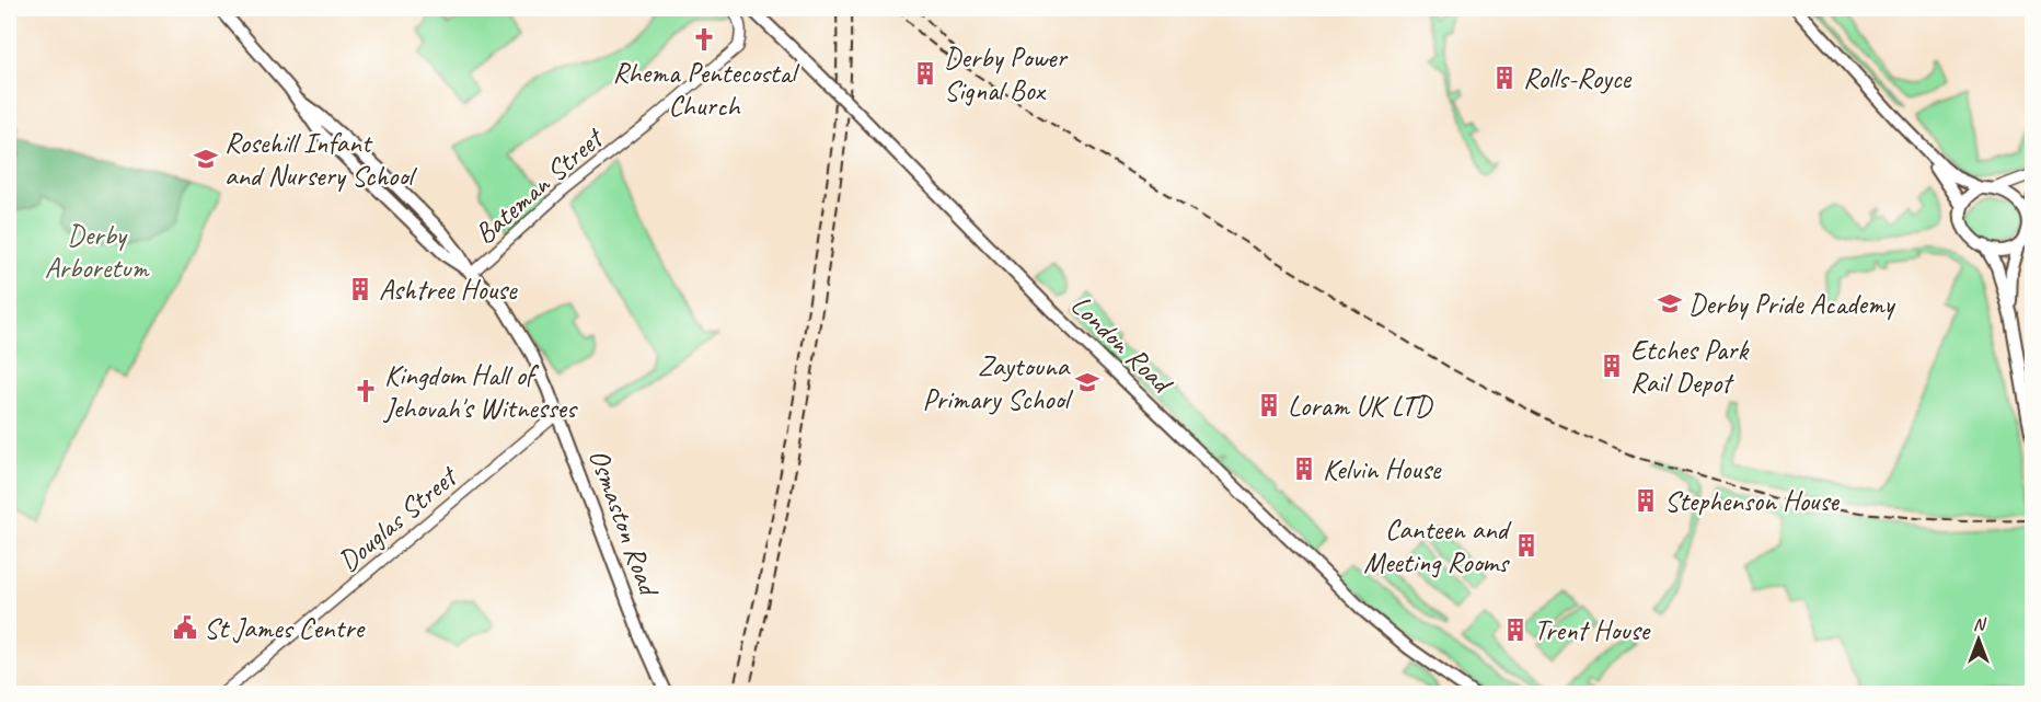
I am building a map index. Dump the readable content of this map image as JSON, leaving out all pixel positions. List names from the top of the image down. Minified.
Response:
{"streets":{"main road":["London Road","Osmaston Road"],"street":["Bateman Street","Douglas Street"]},"crossings":[["Bateman Street","Osmaston Road"],["Douglas Street","Osmaston Road"]],"parks":["Derby Arboretum"],"places":{"church":["Rhema Pentecostal Church","Kingdom Hall of Jehovah's Witnesses"],"building":["Derby Power Signal Box","Rolls-Royce","Ashtree House","Etches Park Rail Depot","Loram UK LTD","Kelvin House","Stephenson House","Canteen and Meeting Rooms","Trent House"],"school or university":["Rosehill Infant and Nursery School","Derby Pride Academy","Zaytouna Primary School"],"public building":["St James Centre"]},"north":"top"}
